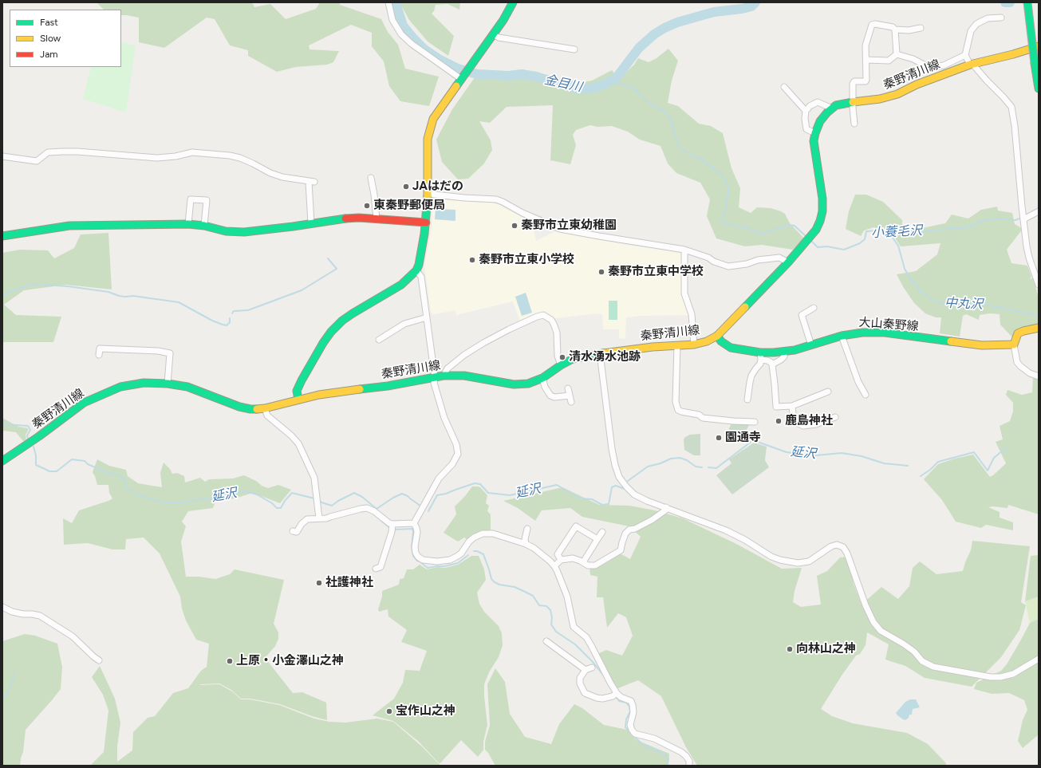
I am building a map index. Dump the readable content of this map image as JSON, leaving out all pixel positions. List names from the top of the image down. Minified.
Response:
{"streets":{"main road":["秦野清川線","大山秦野線"]},"crossings":[["秦野清川線","大山秦野線"]],"water":["金目川","小蓑毛沢","中丸沢","延沢"],"places":["JAはだの","東秦野郵便局","秦野市立東幼稚園","秦野市立東小学校","秦野市立東中学校","清水湧水池跡","鹿島神社","園通寺","社護神社","向林山之神","上原・小金澤山之神","宝作山之神"],"legend":["Fast","Slow","Jam"]}
